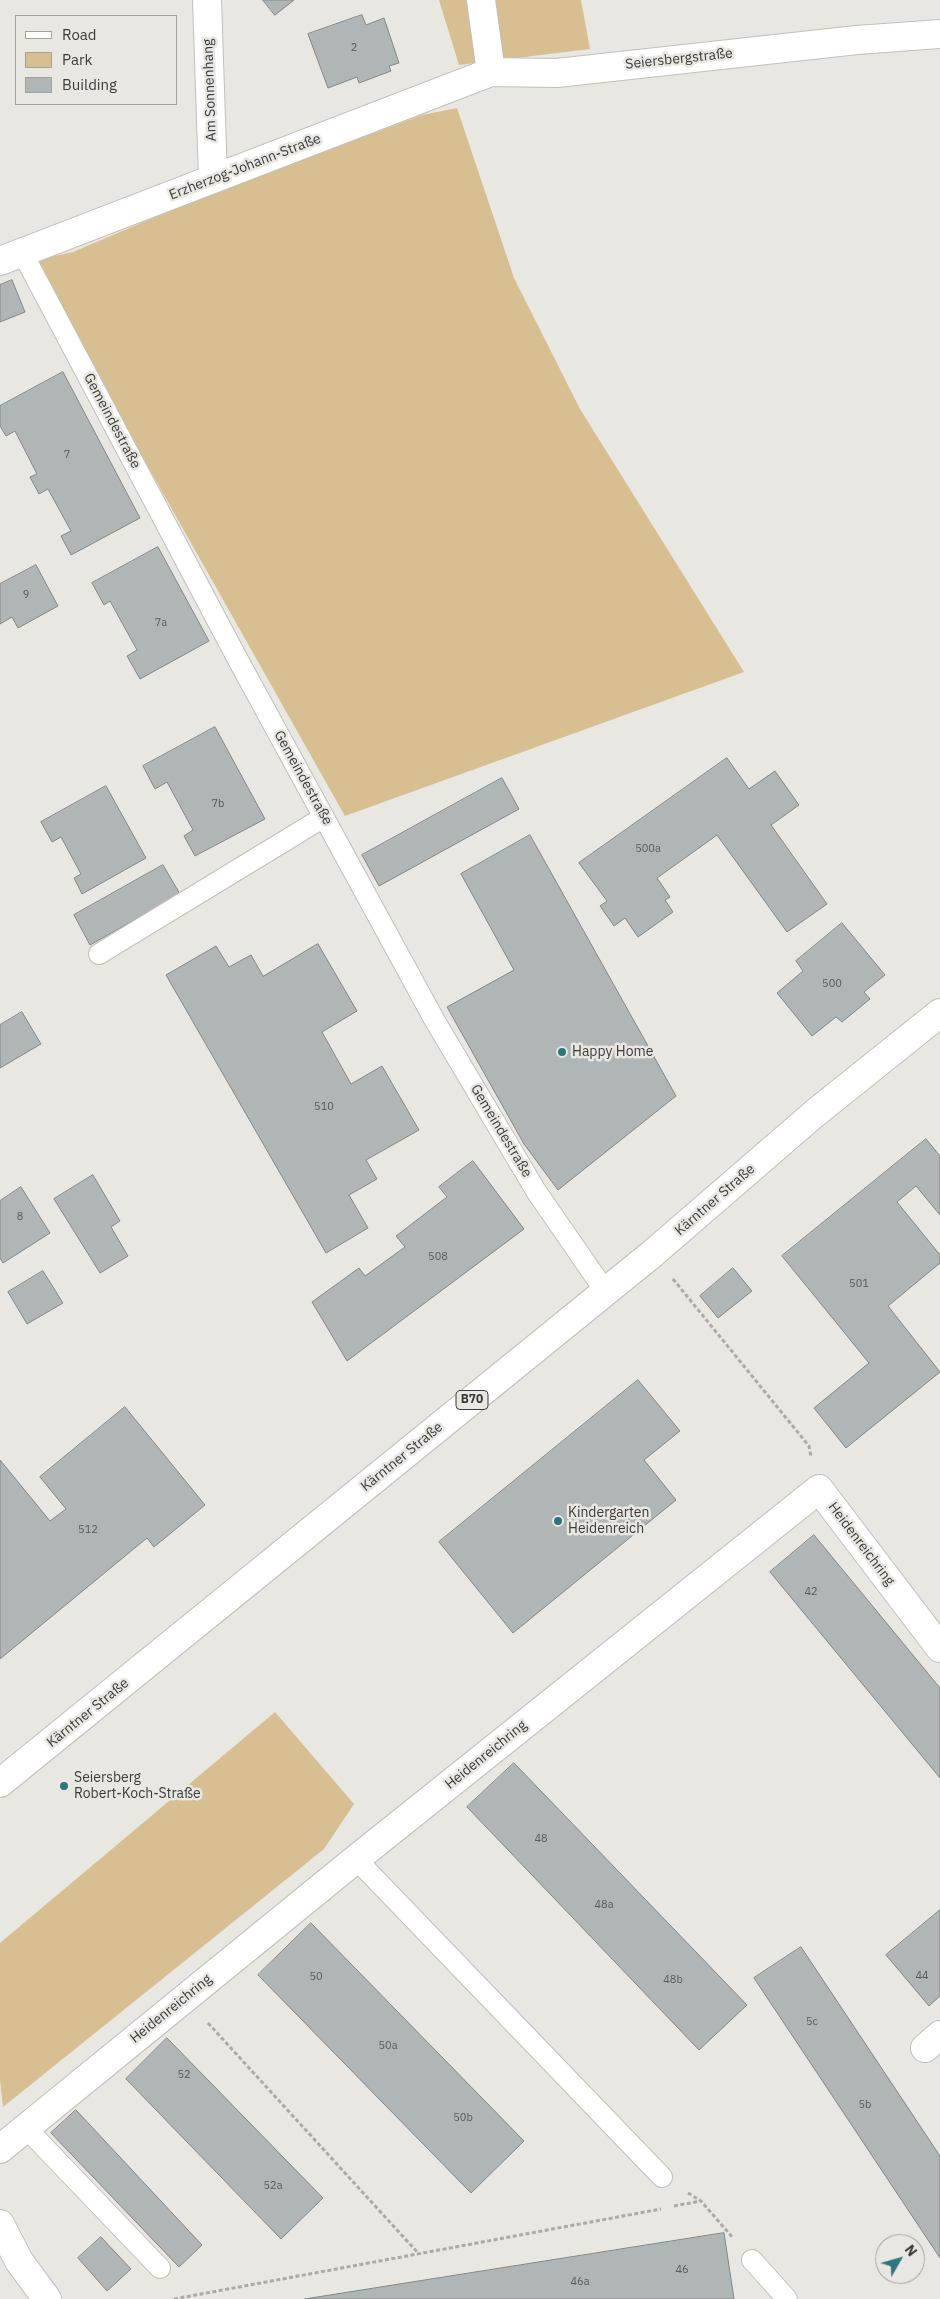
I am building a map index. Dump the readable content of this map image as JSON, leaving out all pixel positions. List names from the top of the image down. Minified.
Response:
{"streets":{"street":["Seiersbergstraße","Am Sonnenhang","Erzherzog-Johann-Straße","Kärntner Straße","B70","Heidenreichring"],"lane":["Gemeindestraße"]},"crossings":[["Seiersbergstraße","Erzherzog-Johann-Straße"],["Am Sonnenhang","Erzherzog-Johann-Straße"],["Erzherzog-Johann-Straße","Gemeindestraße"],["Gemeindestraße","Kärntner Straße"]],"places":["Happy Home","Kindergarten Heidenreich","Seiersberg Robert-Koch-Straße"],"house_numbers":["2","7","9","7a","7b","500a","500","510","8","508","501","512","42","48","48a","44","50","48b","5c","50a","52","5b","50b","52a","46","46a"],"legend":["Road","Park","Building"],"north":"top right"}
